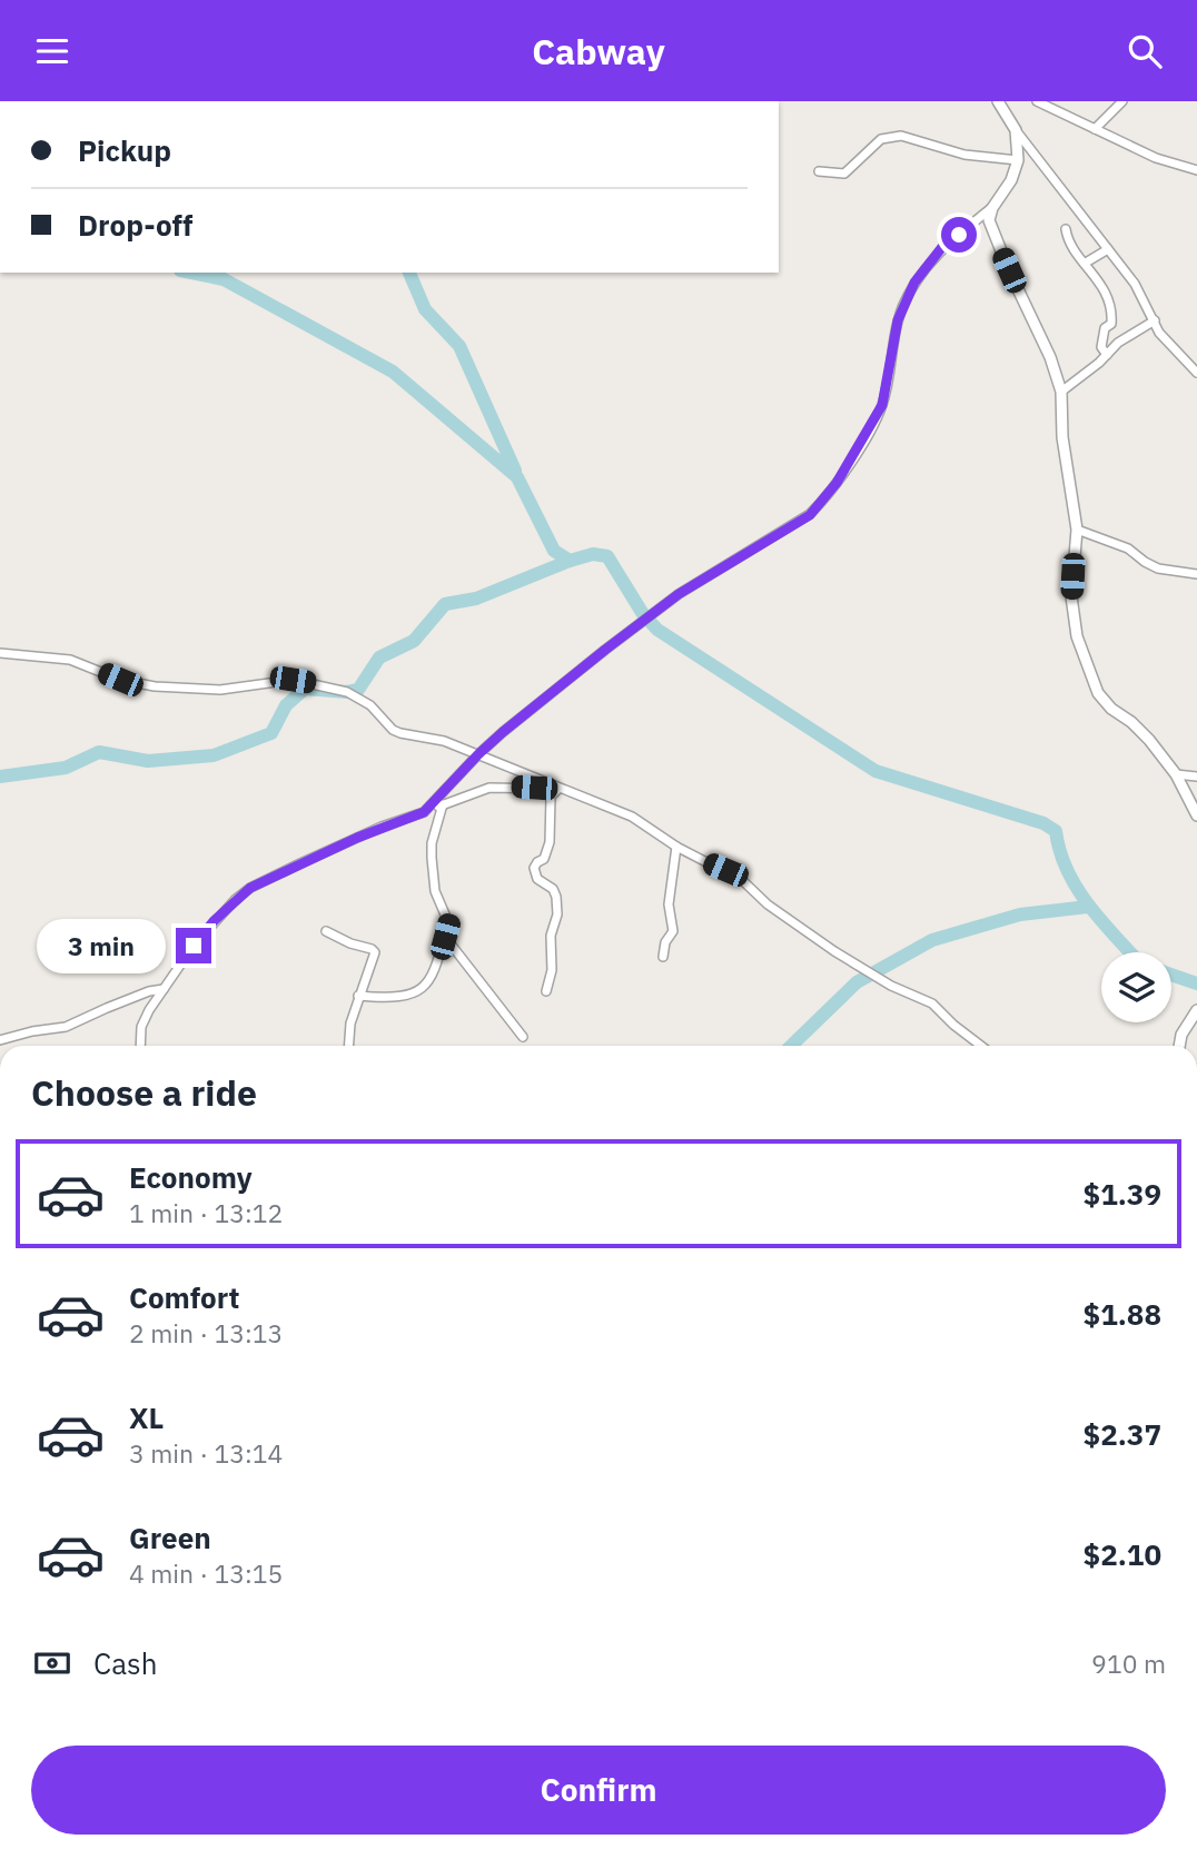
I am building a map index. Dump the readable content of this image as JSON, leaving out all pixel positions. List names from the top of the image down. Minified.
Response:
{"page":{"header":"Cabway","banner":["Pickup","Drop-off"],"bubble":"3 min","heading":"Choose a ride","list":[{"name":"Economy","note":"1 min · 13:12","value":"$1.39"},{"name":"Comfort","note":"2 min · 13:13","value":"$1.88"},{"name":"XL","note":"3 min · 13:14","value":"$2.37"},{"name":"Green","note":"4 min · 13:15","value":"$2.10"}],"pay":["Cash","910 m"],"buttons":"Confirm"}}
